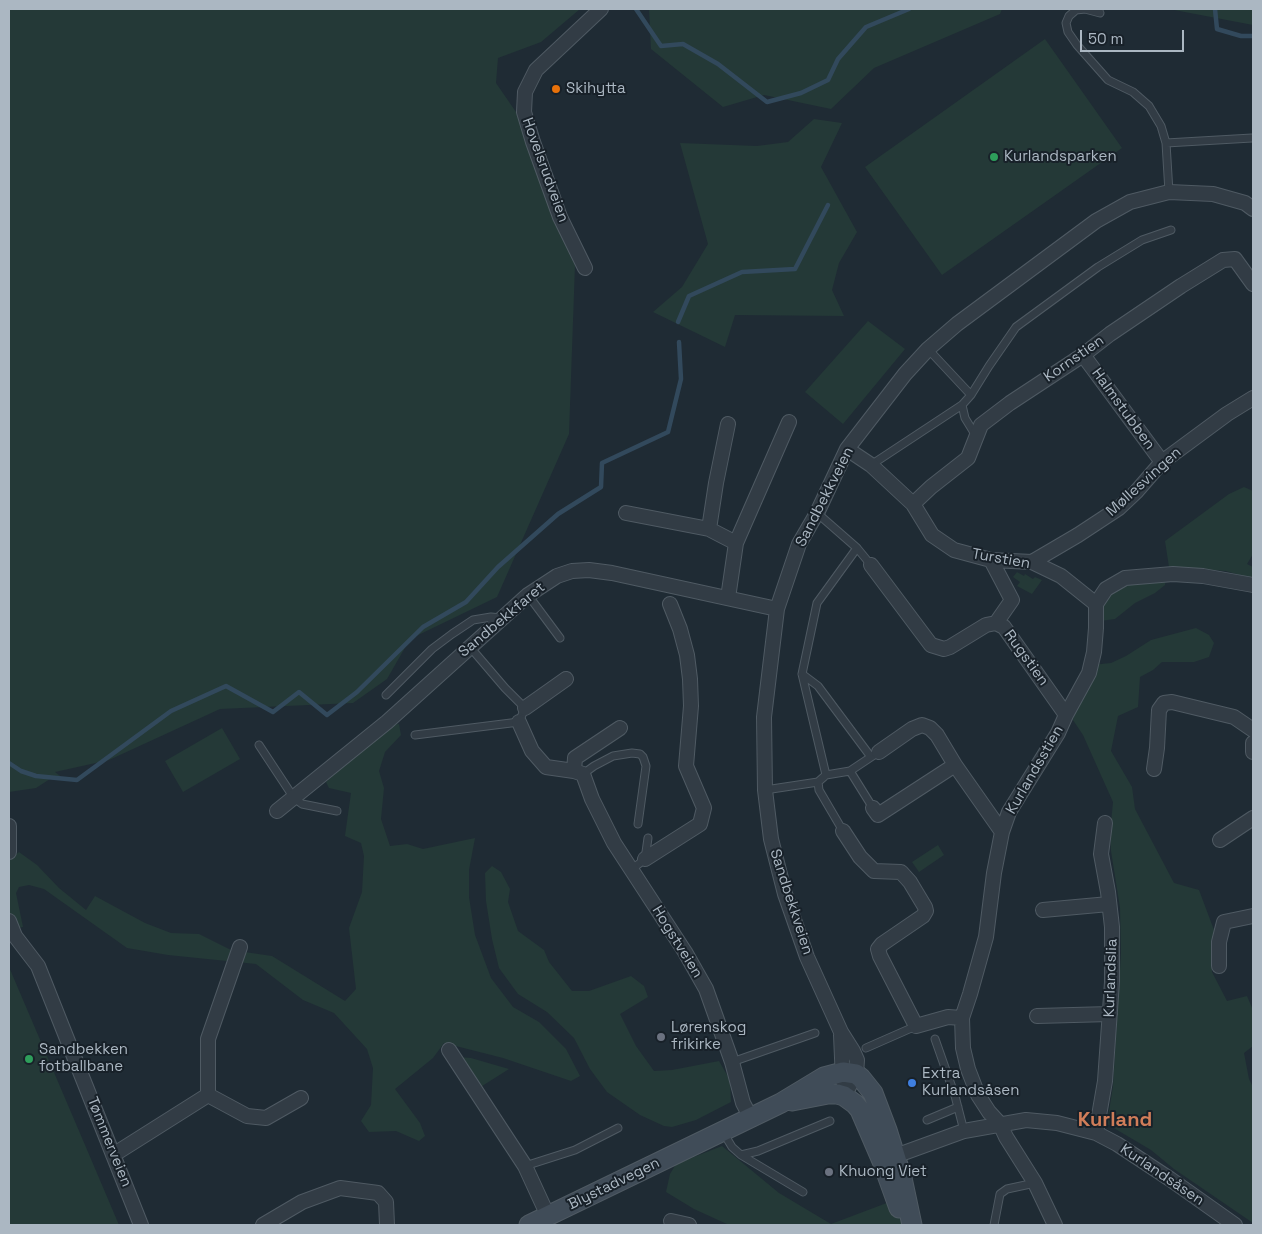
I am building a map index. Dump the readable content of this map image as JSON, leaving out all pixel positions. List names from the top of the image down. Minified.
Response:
{"streets":{"main road":["Blystadvegen"],"street":["Hovelsrudveien","Kornstien","Halmstubben","Møllesvingen","Sandbekkveien","Turstien","Sandbekkfaret","Rugstien","Kurlandsstien","Hogstveien","Kurlandslia","Tømmerveien","Kurlandsåsen"]},"crossings":[["Kornstien","Halmstubben"],["Kornstien","Turstien"],["Halmstubben","Møllesvingen"],["Møllesvingen","Turstien"],["Sandbekkveien","Turstien"],["Sandbekkveien","Sandbekkfaret"],["Turstien","Kurlandsstien"],["Rugstien","Kurlandsstien"],["Kurlandsstien","Kurlandsåsen"],["Hogstveien","Blystadvegen"],["Kurlandslia","Kurlandsåsen"]],"districts":["Kurland"],"places":["Skihytta","Kurlandsparken","Lørenskog frikirke","Sandbekken fotballbane","Extra Kurlandsåsen","Khuong Viet"],"scale_bar":"50 m"}
